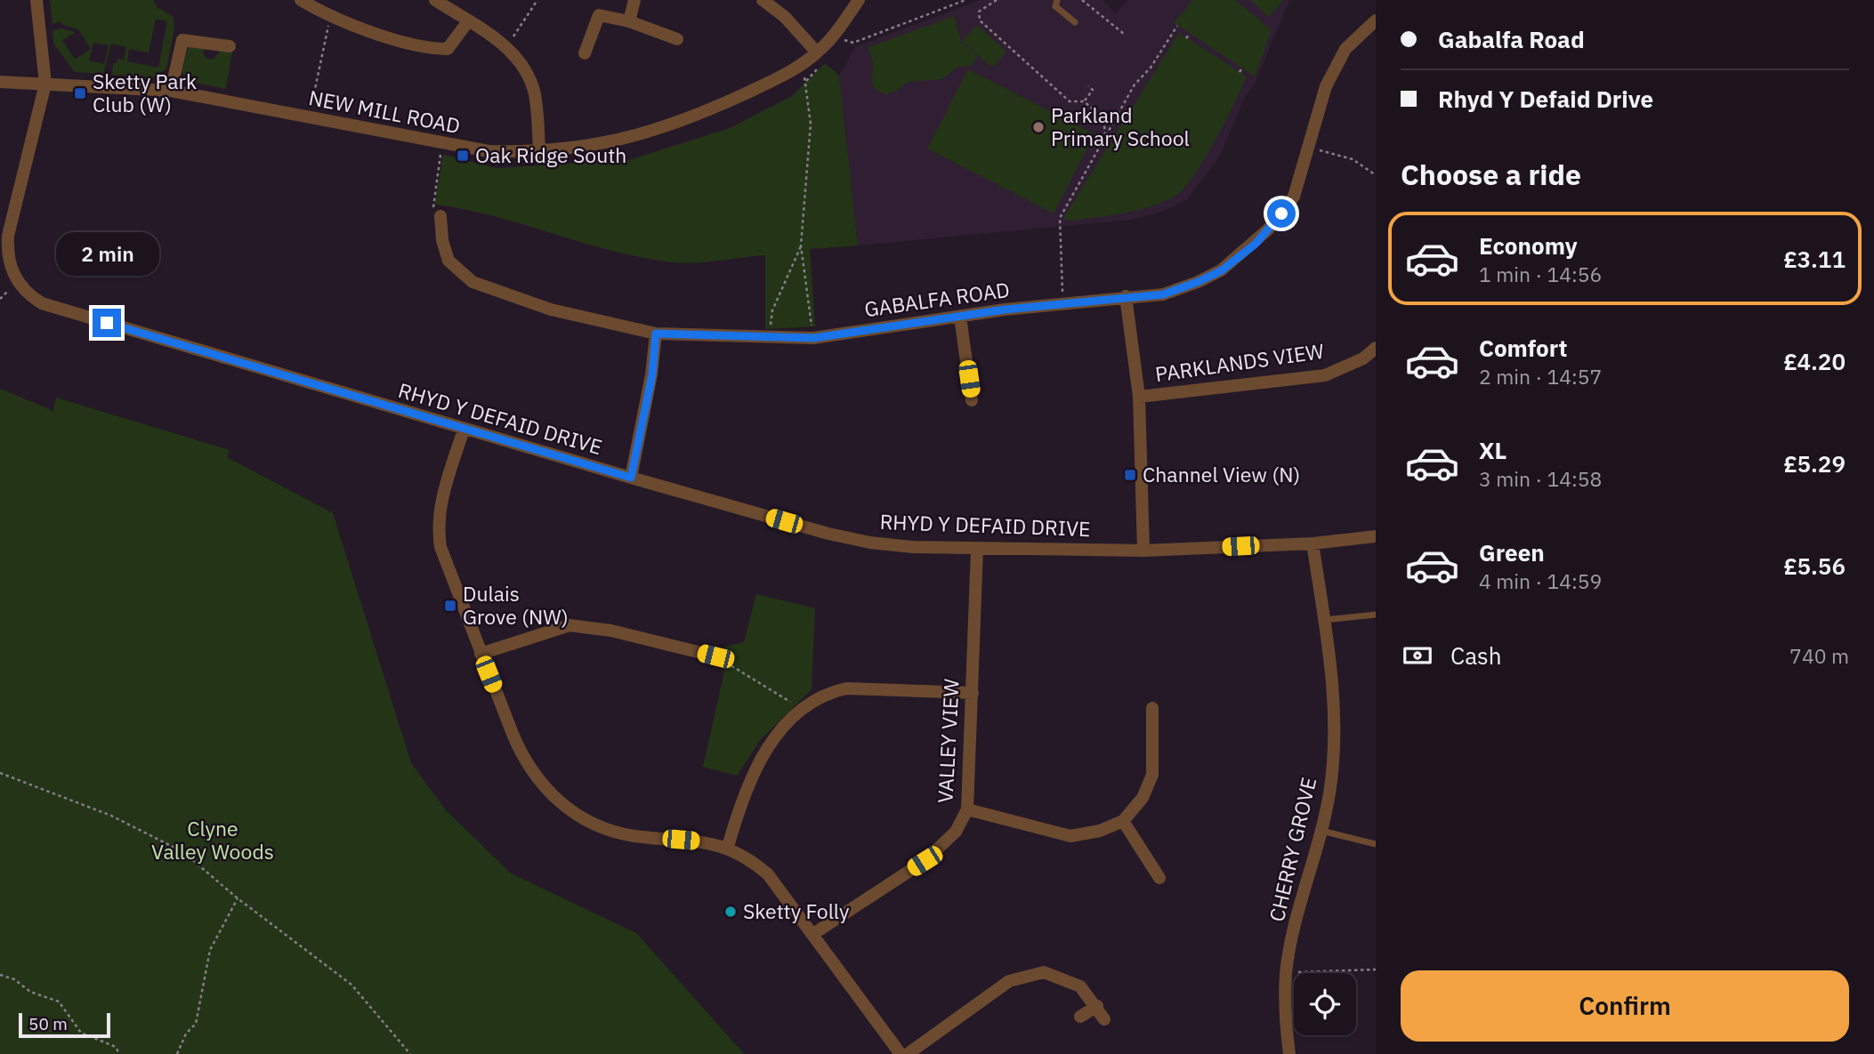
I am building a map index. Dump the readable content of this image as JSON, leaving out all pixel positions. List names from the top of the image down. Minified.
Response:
{"streets":{"street":["NEW MILL ROAD","GABALFA ROAD","PARKLANDS VIEW","RHYD Y DEFAID DRIVE","VALLEY VIEW","CHERRY GROVE"]},"crossings":[["NEW MILL ROAD","RHYD Y DEFAID DRIVE"],["RHYD Y DEFAID DRIVE","VALLEY VIEW"],["RHYD Y DEFAID DRIVE","CHERRY GROVE"]],"parks":["Clyne Valley Woods"],"places":{"transit":["Sketty Park Club (W)","Oak Ridge South","Channel View (N)","Dulais Grove (NW)"],"other":["Parkland Primary School","Sketty Folly"]},"scale_bar":"50 m","page":{"banner":["Gabalfa Road","Rhyd Y Defaid Drive"],"heading":"Choose a ride","list":[{"name":"Economy","note":"1 min · 14:56","value":"£3.11"},{"name":"Comfort","note":"2 min · 14:57","value":"£4.20"},{"name":"XL","note":"3 min · 14:58","value":"£5.29"},{"name":"Green","note":"4 min · 14:59","value":"£5.56"}],"bubble":"2 min","pay":["Cash","740 m"],"buttons":"Confirm","scale":"50 m"}}
